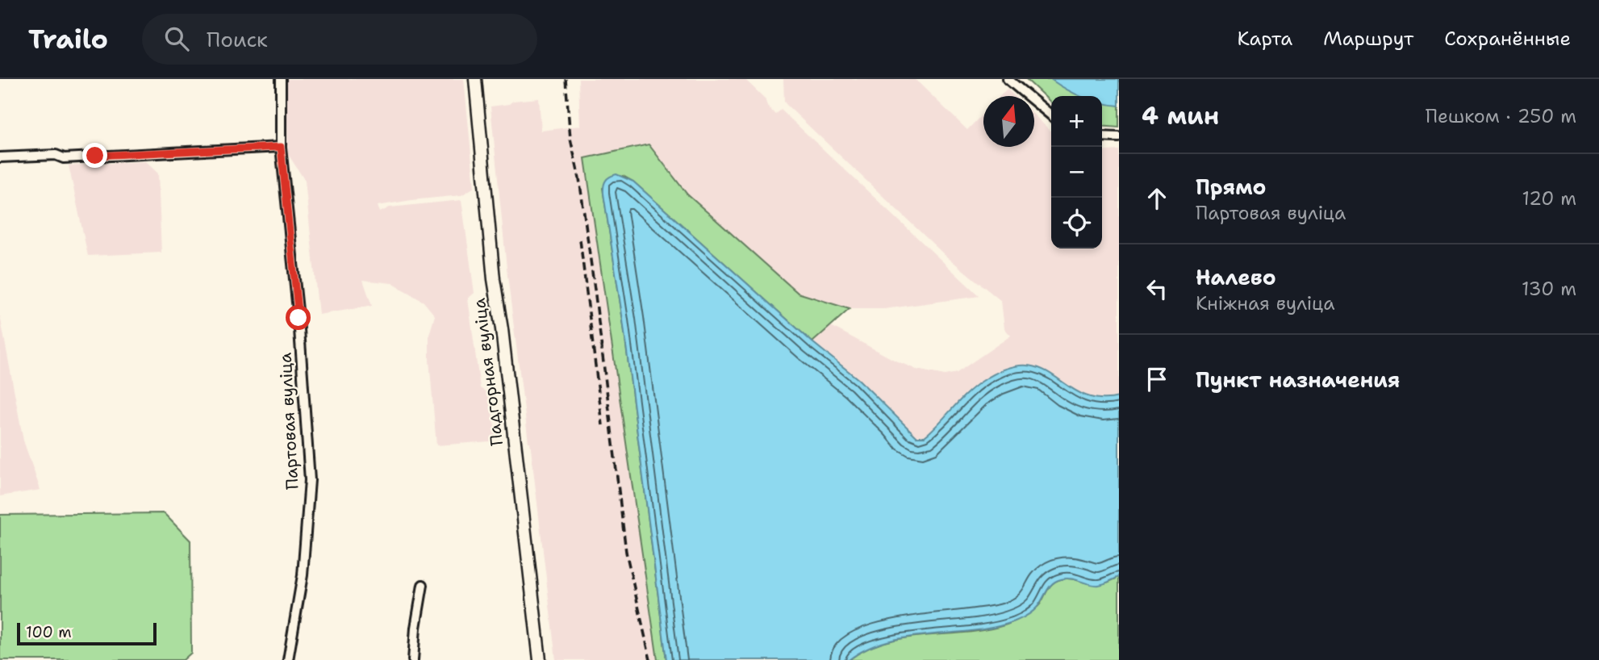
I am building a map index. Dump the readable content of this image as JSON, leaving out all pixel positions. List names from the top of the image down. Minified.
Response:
{"streets":{"street":["Падгорная вуліца","Партовая вуліца"]},"scale_bar":"100 m","north":"top","page":{"header":"Trailo","search":"Поиск","nav":["Карта","Маршрут","Сохранённые"],"heading":["4 мин","Пешком · 250 m"],"map_buttons":["+","−"],"list":[["Прямо","Партовая вуліца","120 m"],["Налево","Кніжная вуліца","130 m"],"Пункт назначения"],"scale":"100 m"}}
